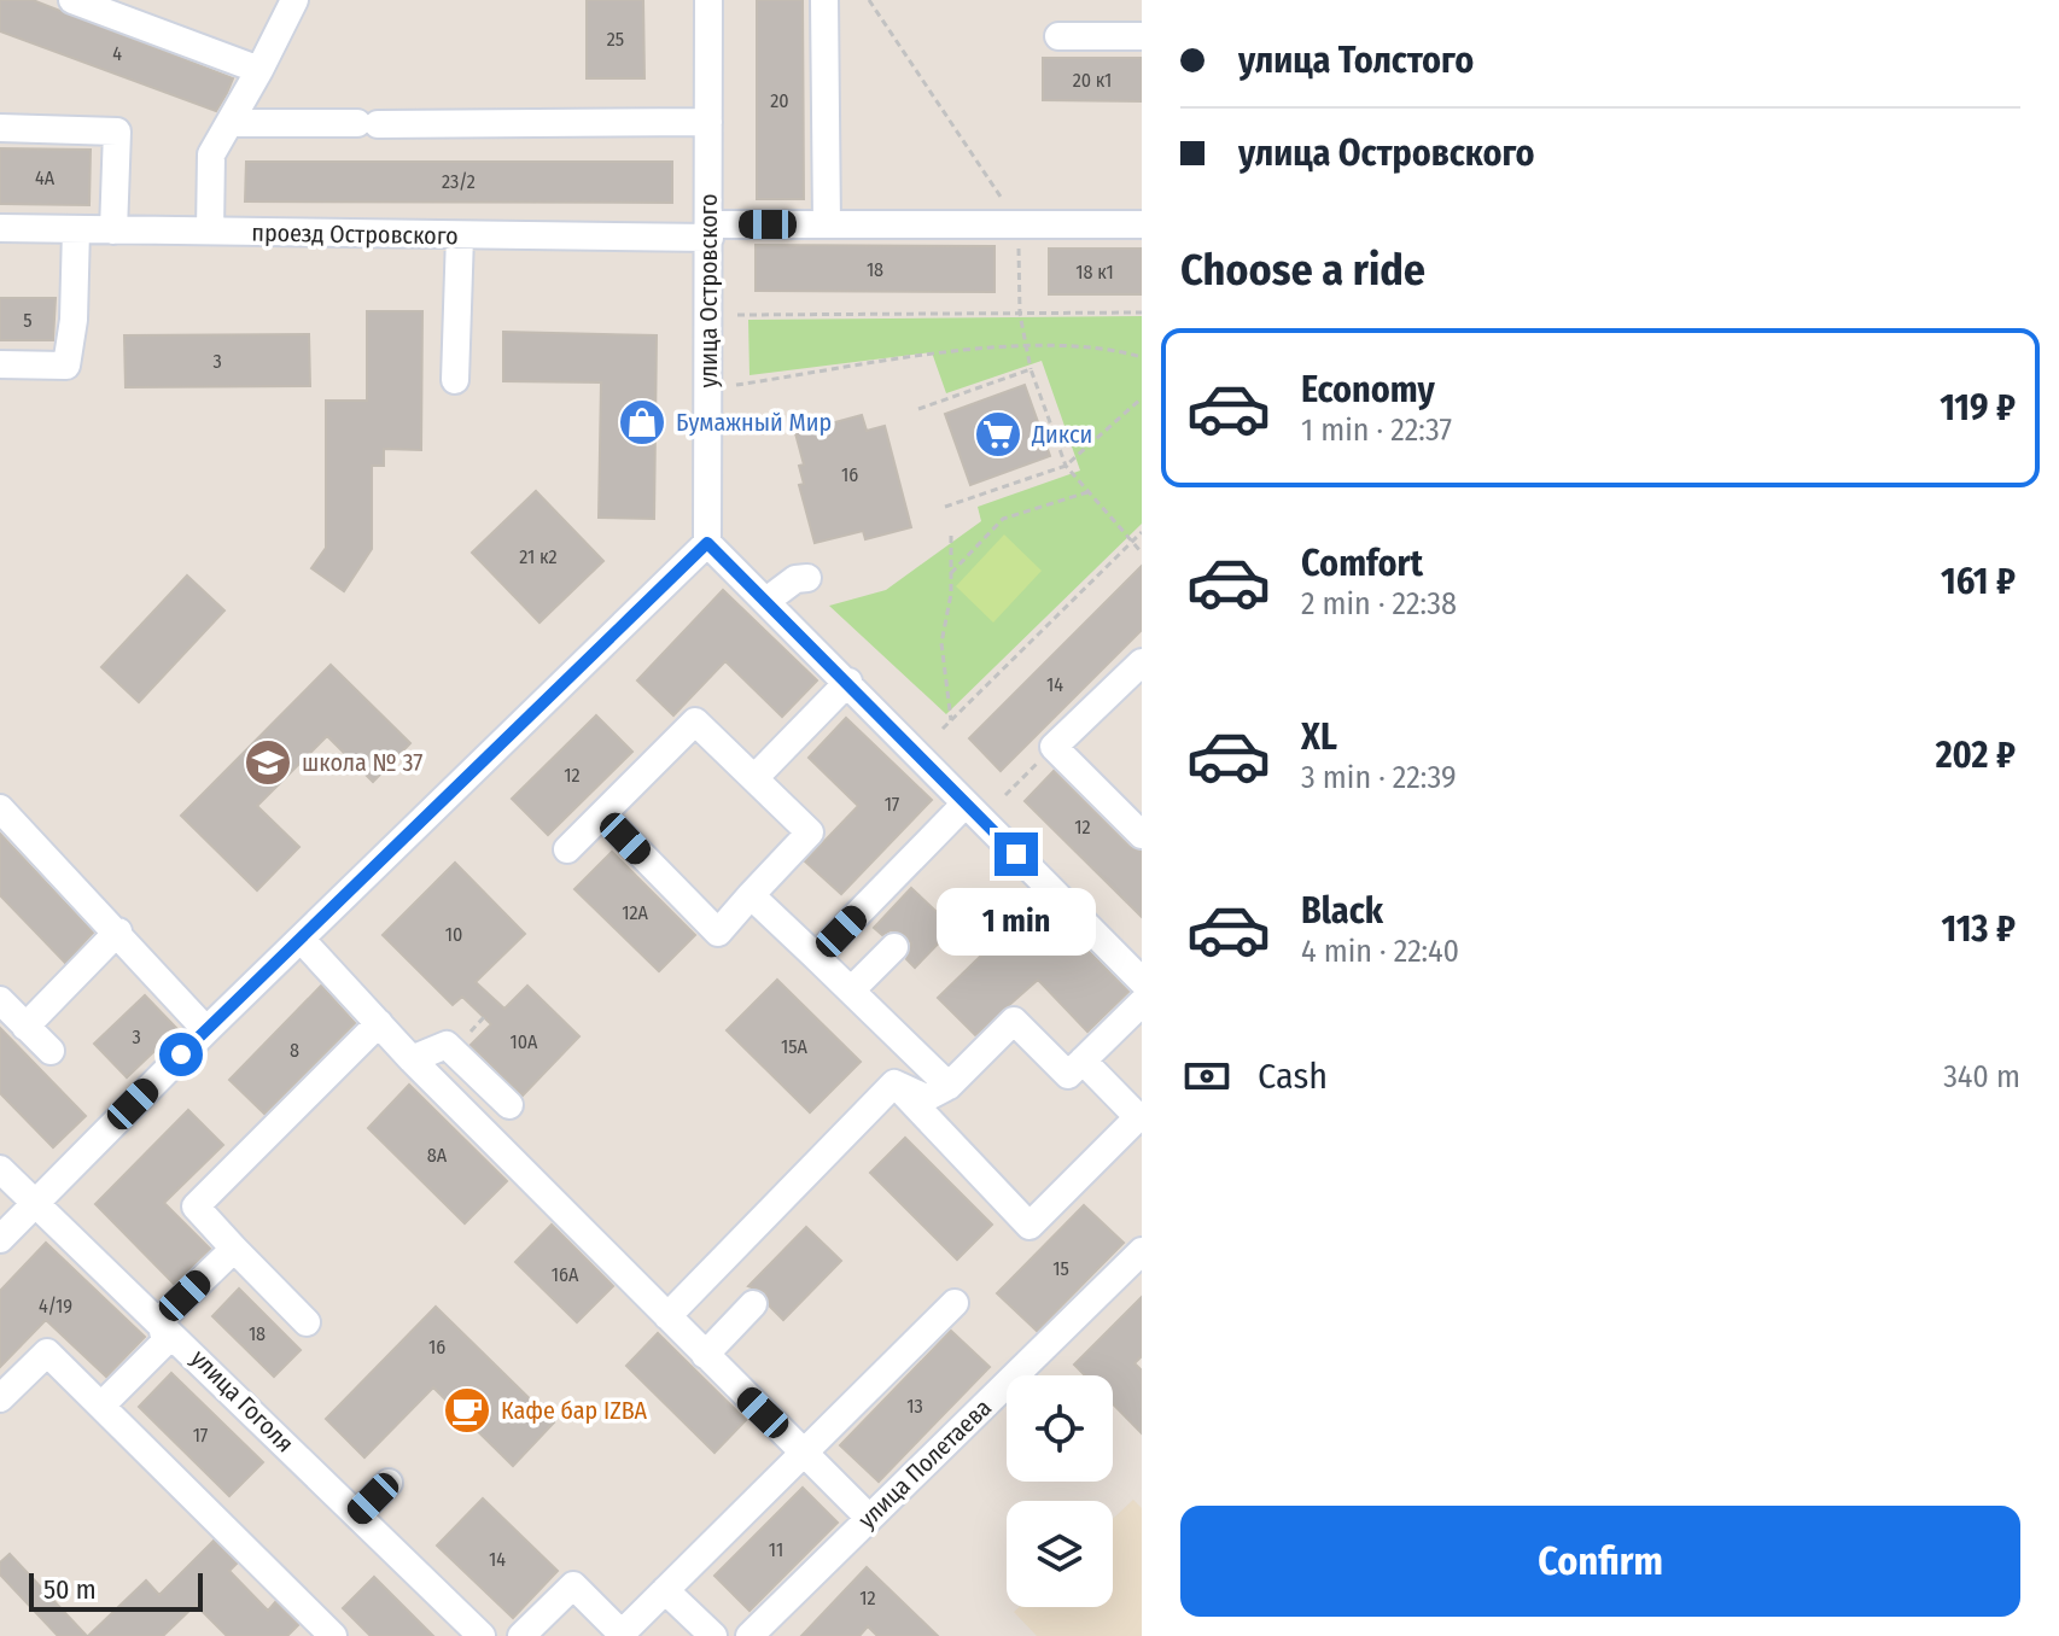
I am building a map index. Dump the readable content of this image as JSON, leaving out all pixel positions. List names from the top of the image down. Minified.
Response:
{"streets":{"street":["проезд Островского","улица Островского","улица Гоголя","улица Полетаева"]},"crossings":[["проезд Островского","улица Островского"]],"places":{"shop":["Бумажный Мир"],"supermarket":["Дикси"],"school or university":["школа № 37"],"cafe":["Кафе бар IZBA"]},"house_numbers":["25","4","20 к1","20","4А","23/2","18","18 к1","5","3","16","21 к2","14","12","17","12","12А","10","3","10А","15А","8","8А","15","16А","4/19","18","16","13","17","11","14","12"],"scale_bar":"50 m","page":{"banner":["улица Толстого","улица Островского"],"heading":"Choose a ride","list":[{"name":"Economy","note":"1 min · 22:37","value":"119 ₽"},{"name":"Comfort","note":"2 min · 22:38","value":"161 ₽"},{"name":"XL","note":"3 min · 22:39","value":"202 ₽"},{"name":"Black","note":"4 min · 22:40","value":"113 ₽"}],"bubble":"1 min","pay":["Cash","340 m"],"buttons":"Confirm","scale":"50 m"}}
